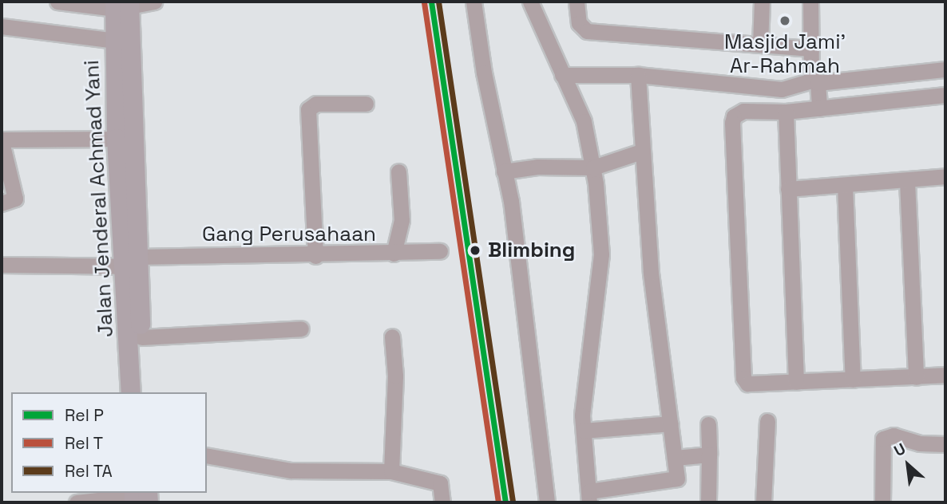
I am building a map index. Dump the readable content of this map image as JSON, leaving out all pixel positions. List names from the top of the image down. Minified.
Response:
{"streets":{"main road":["Jalan Jenderal Achmad Yani"],"street":["Gang Perusahaan"]},"crossings":[["Jalan Jenderal Achmad Yani","Gang Perusahaan"]],"places":["Masjid Jami' Ar-Rahmah","Blimbing"],"lines":["rail line P","rail line TA","rail line T"],"legend":["Rel P","Rel T","Rel TA"],"north":"top left"}
